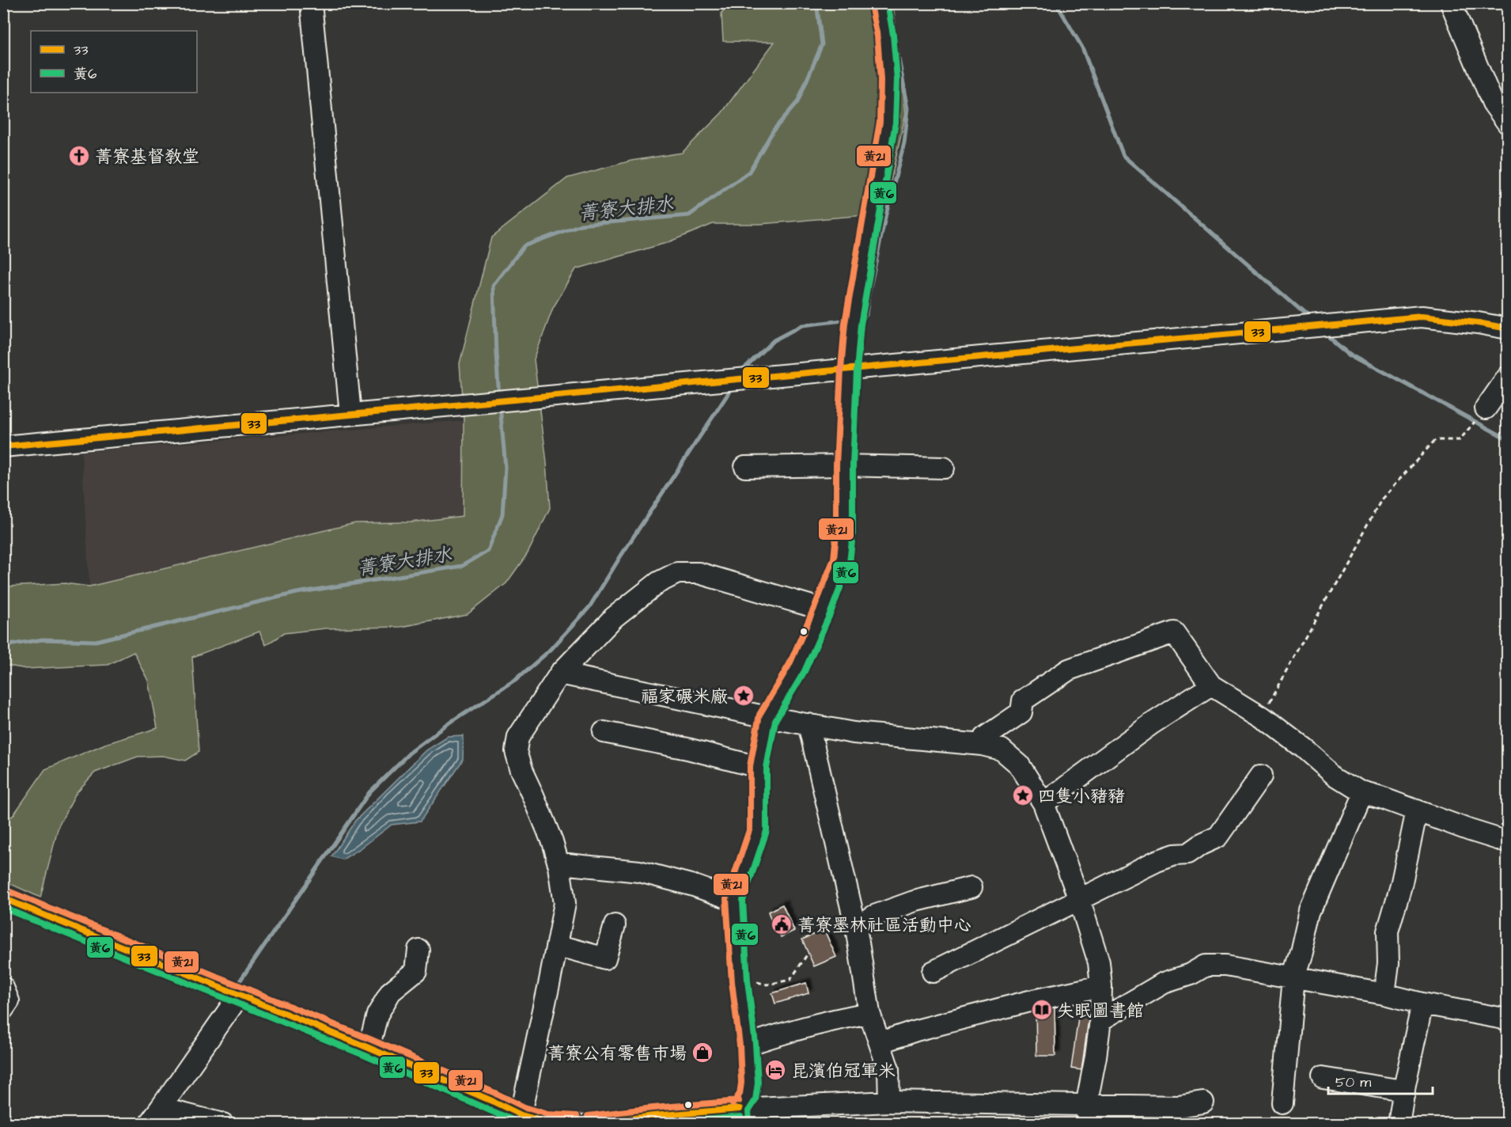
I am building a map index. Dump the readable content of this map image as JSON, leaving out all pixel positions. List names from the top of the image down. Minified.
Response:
{"water":["菁寮大排水"],"places":{"church":["菁寮基督教堂"],"place":["福家碾米廠","四隻小豬豬"],"public building":["菁寮墨林社區活動中心"],"library":["失眠圖書館"],"shop":["菁寮公有零售市場"],"hotel":["昆濱伯冠軍米"]},"lines":["transit line 黃6","transit line 黃21","transit line 33"],"legend":["33","黃6"],"scale_bar":"50 m"}
